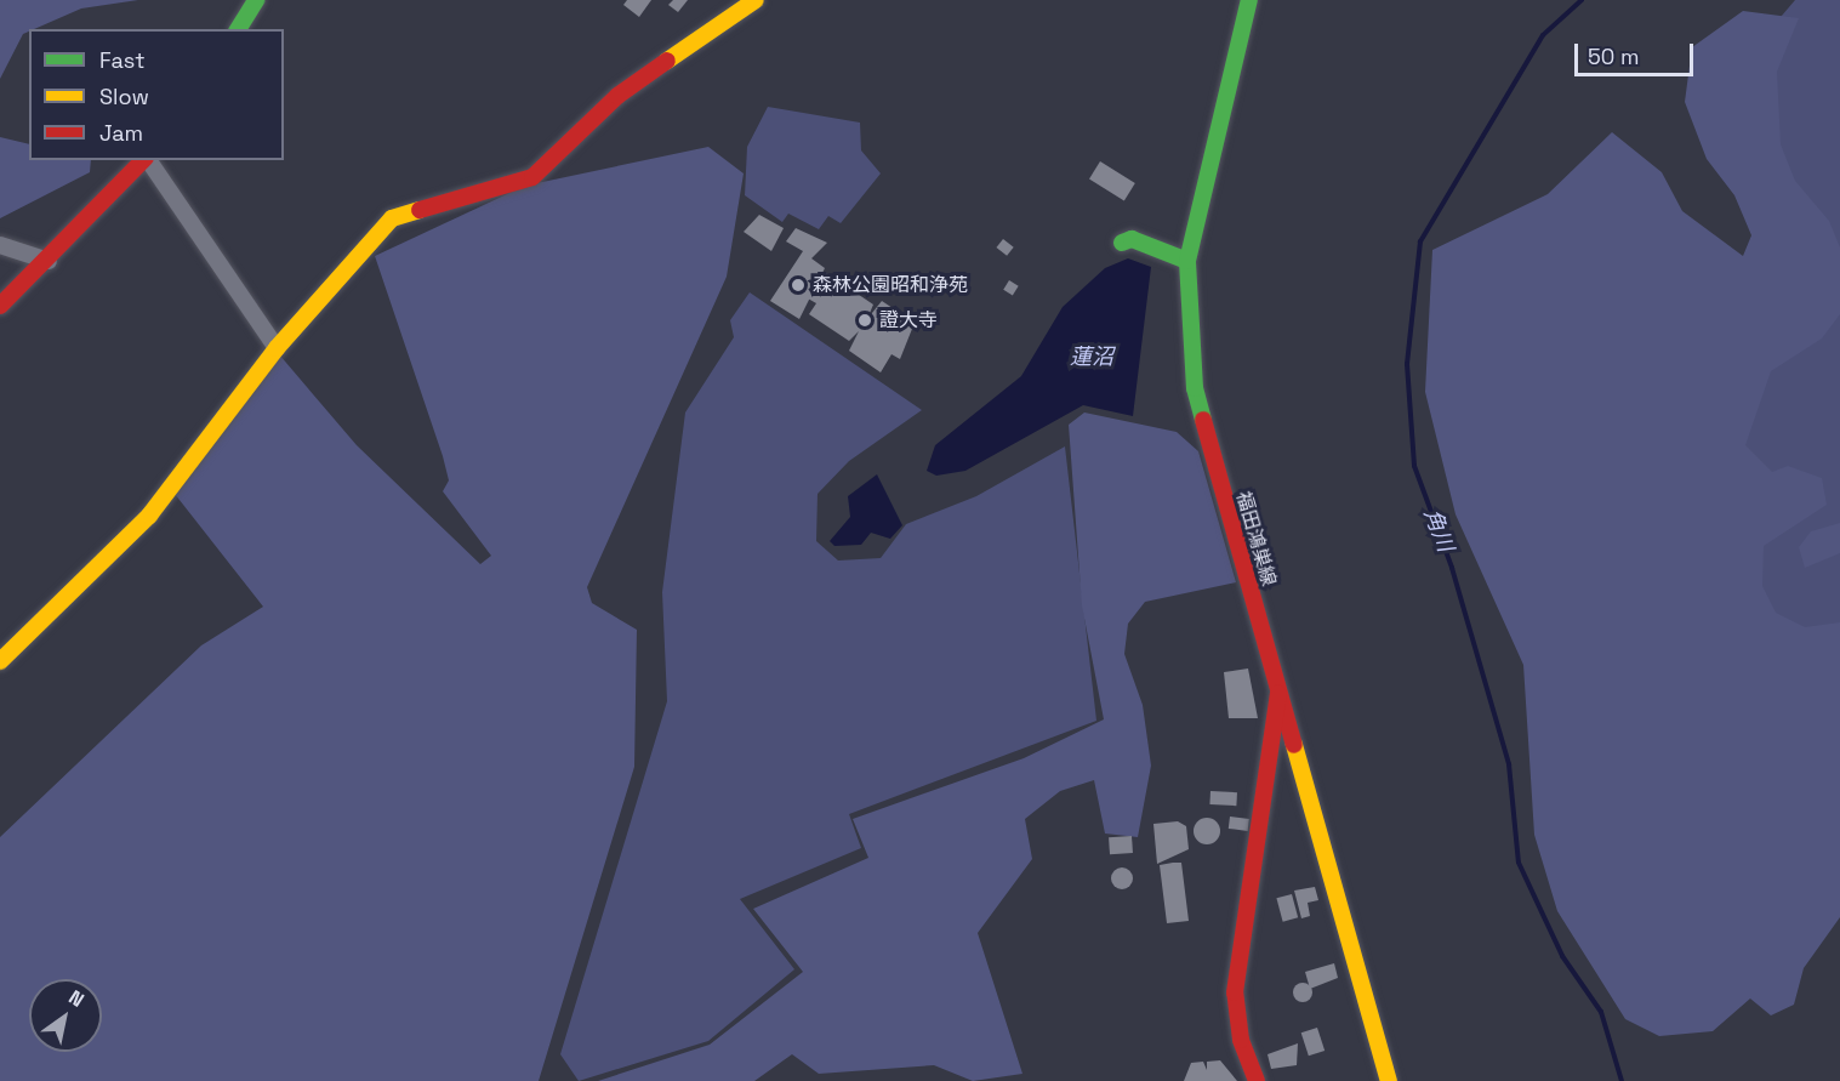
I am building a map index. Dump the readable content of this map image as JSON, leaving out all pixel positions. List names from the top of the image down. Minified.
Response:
{"streets":{"street":["福田鴻巣線"]},"water":["蓮沼","角川"],"places":["森林公園昭和浄苑","證大寺"],"legend":["Fast","Slow","Jam"],"scale_bar":"50 m","north":"top right"}
